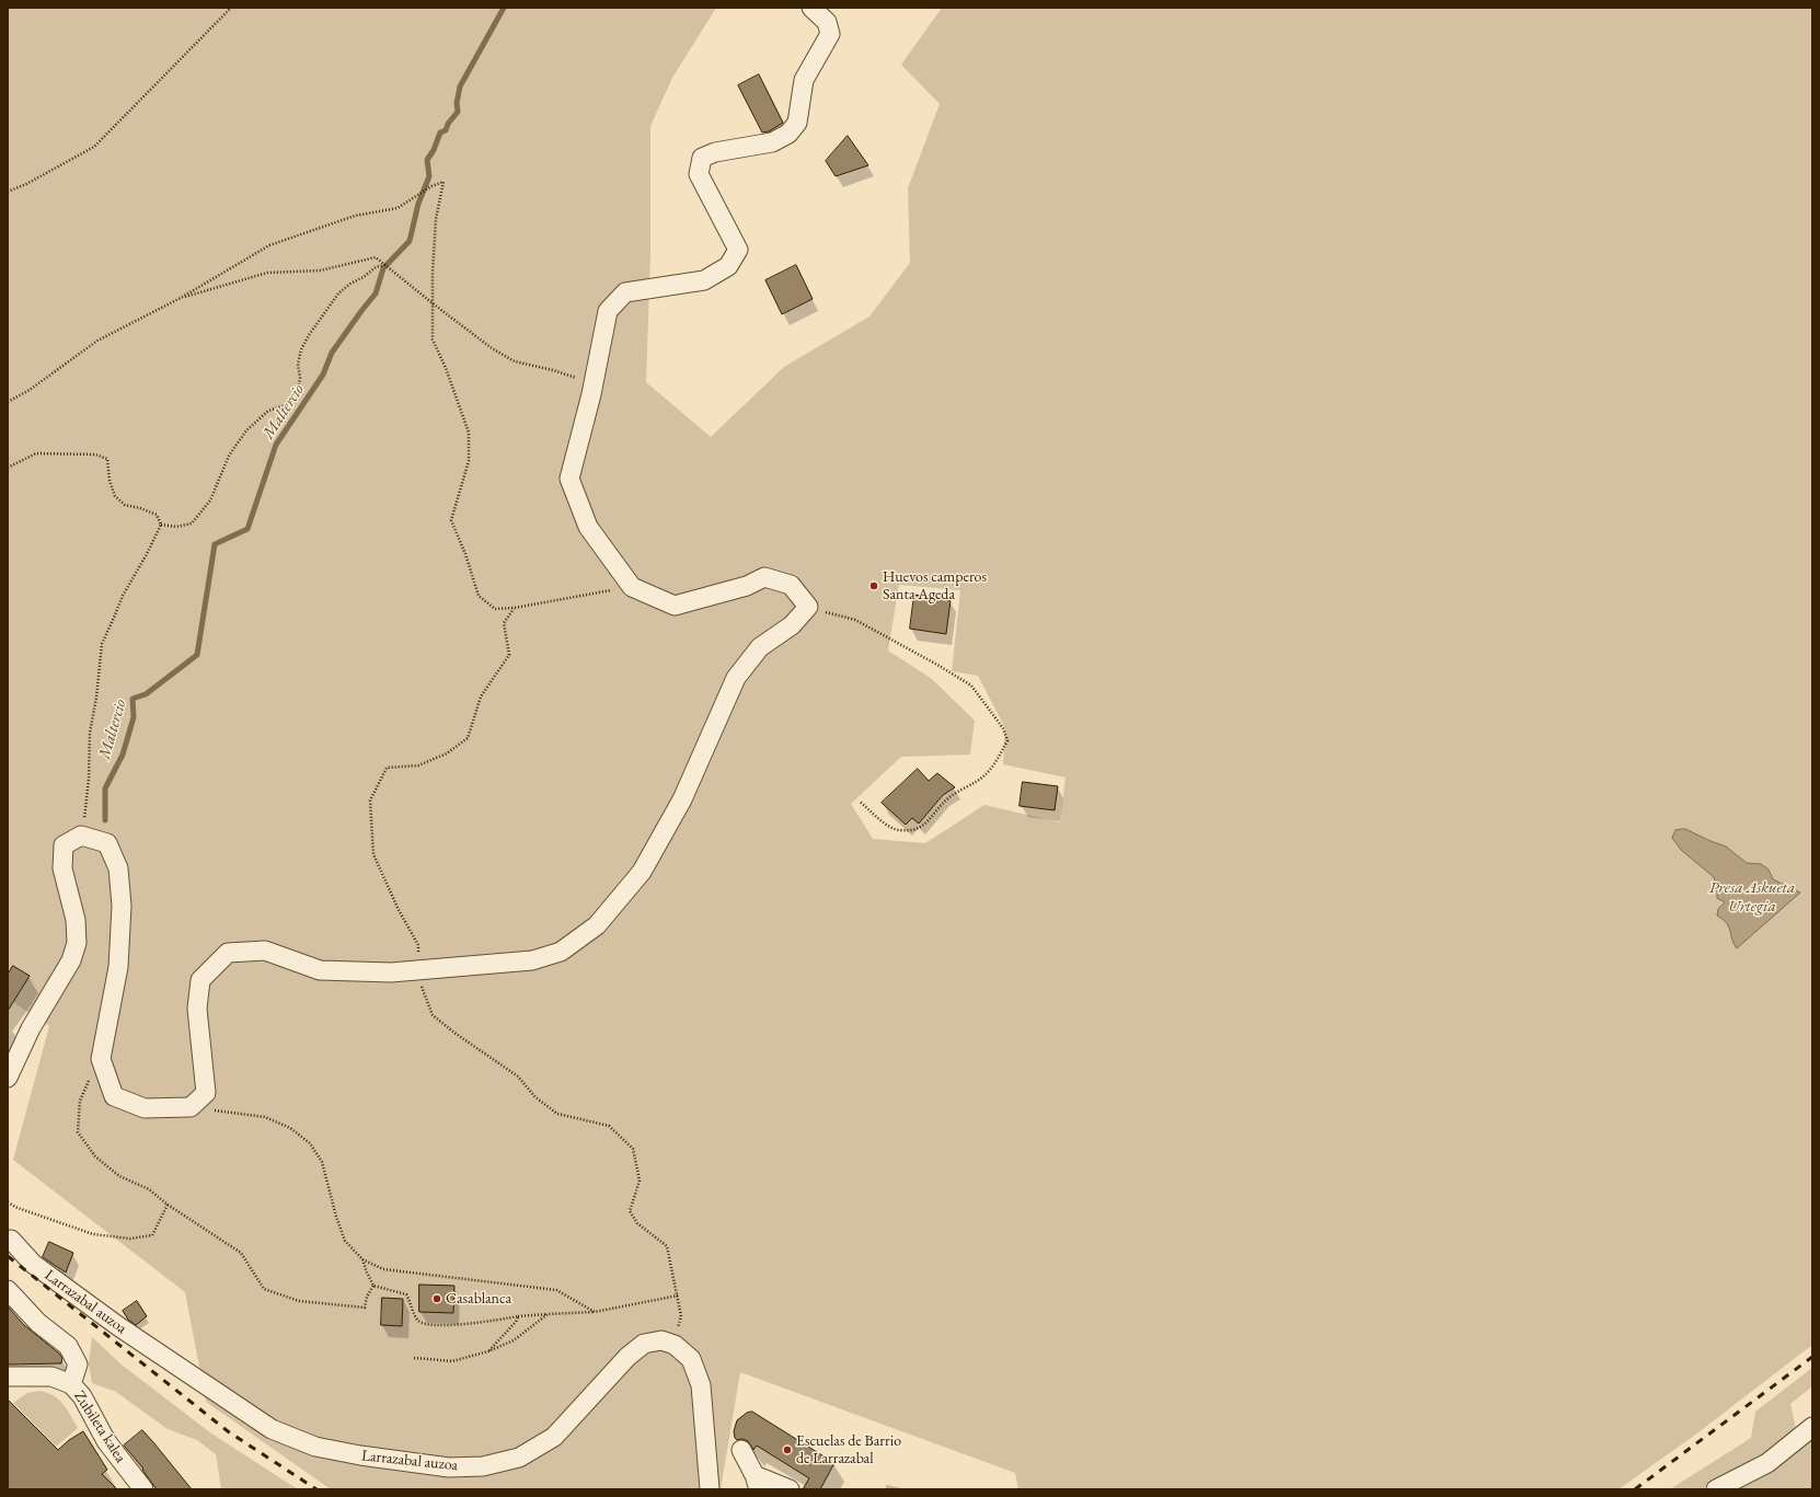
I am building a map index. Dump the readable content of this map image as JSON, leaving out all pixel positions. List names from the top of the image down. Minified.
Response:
{"streets":{"street":["Larrazabal auzoa","Zubileta kalea"]},"water":["Maltercio","Presa Askueta Urtegia"],"places":["Huevos camperos Santa Ageda","Casablanca","Escuelas de Barrio de Larrazabal"]}
